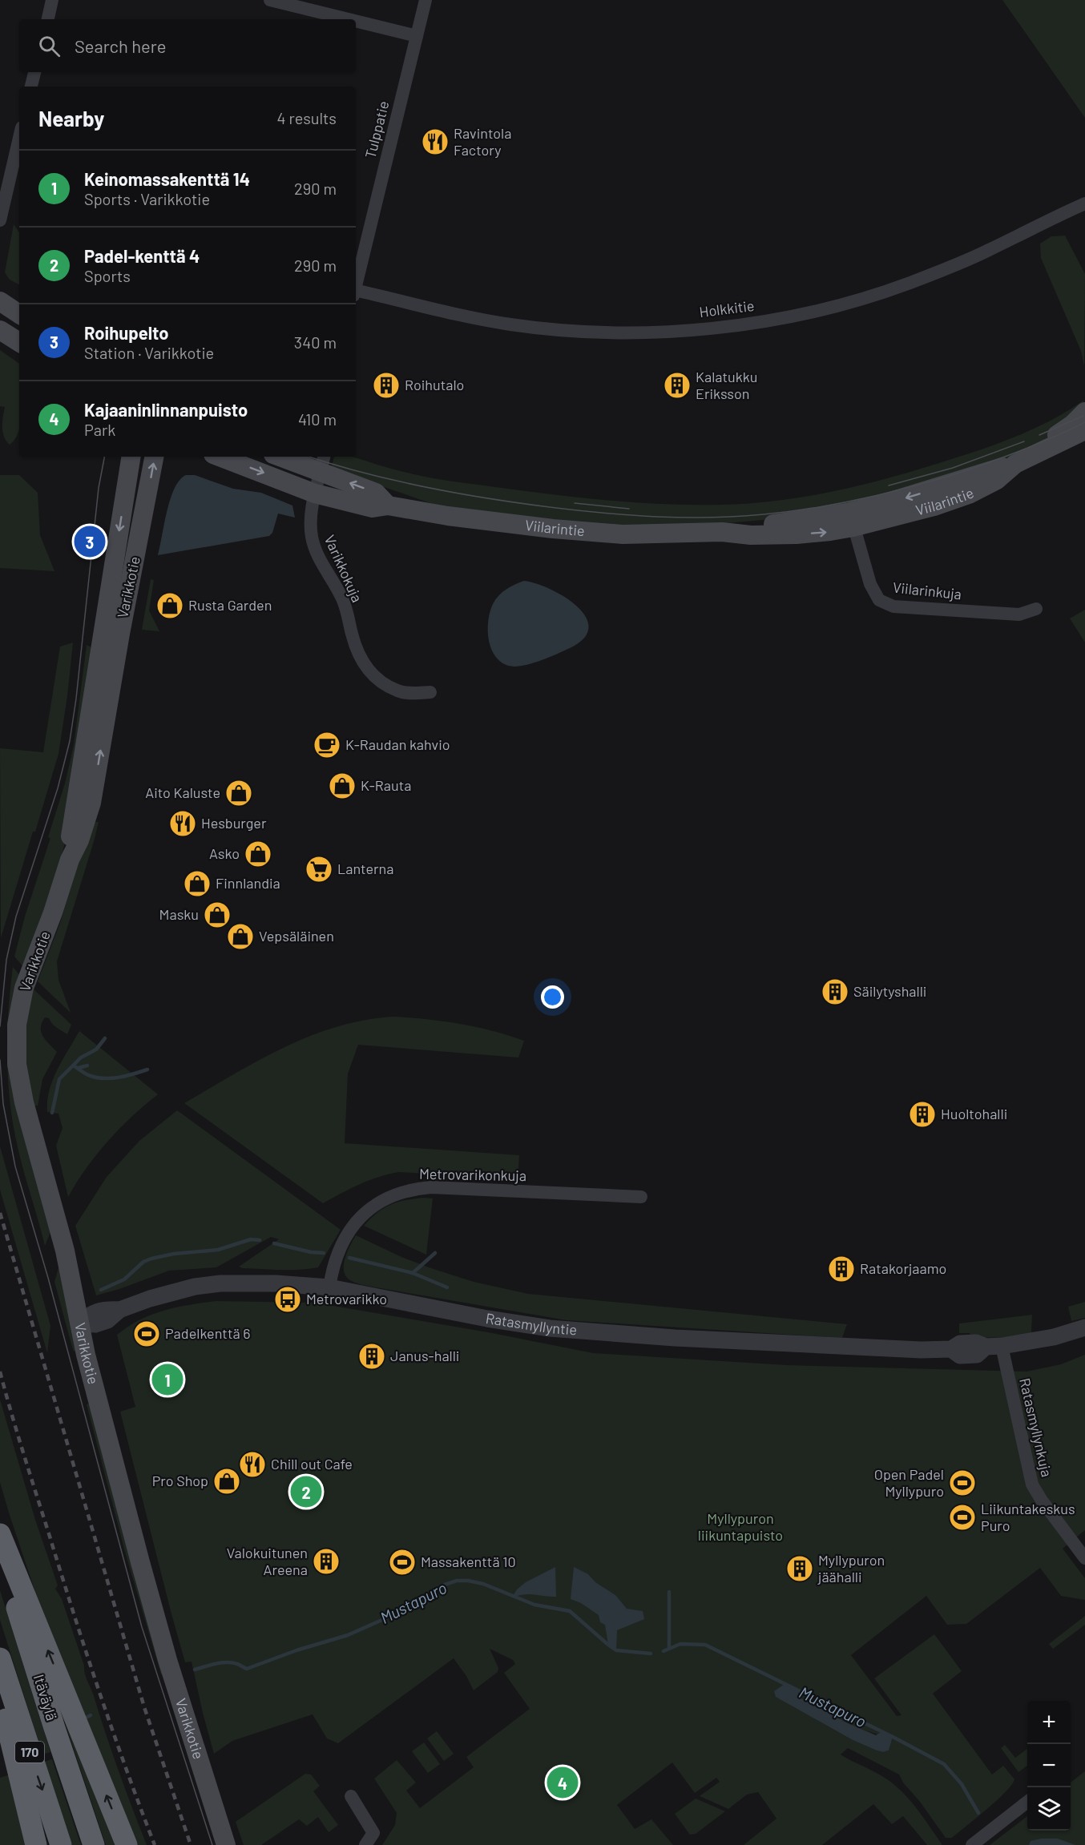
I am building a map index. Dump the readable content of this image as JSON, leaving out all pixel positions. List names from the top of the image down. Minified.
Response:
{"streets":{"highway":["Itäväylä","170"],"main road":["Viilarintie","Varikkotie"],"street":["Tulppatie","Holkkitie","Varikkokuja","Viilarinkuja","Metrovarikonkuja","Ratasmyllyntie","Ratasmyllynkuja"]},"crossings":[["Viilarintie","Varikkokuja"],["Viilarintie","Viilarinkuja"],["Varikkotie","Ratasmyllyntie"],["Metrovarikonkuja","Ratasmyllyntie"],["Ratasmyllyntie","Ratasmyllynkuja"]],"water":["Mustapuro"],"parks":["Myllypuron liikuntapuisto"],"places":{"restaurant":["Ravintola Factory","Hesburger","Chill out Cafe"],"building":["Roihutalo","Kalatukku Eriksson","Säilytyshalli","Huoltohalli","Ratakorjaamo","Janus-halli","Valokuitunen Areena","Myllypuron jäähalli"],"shop":["Rusta Garden","K-Rauta","Aito Kaluste","Asko","Finnlandia","Masku","Vepsäläinen","Pro Shop"],"cafe":["K-Raudan kahvio"],"supermarket":["Lanterna"],"bus stop":["Metrovarikko"],"sports":["Padelkenttä 6","Open Padel Myllypuro","Liikuntakeskus Puro","Massakenttä 10"]},"page":{"search":"Search here","heading":["Nearby","4 results"],"list":[{"mark":"1","name":"Keinomassakenttä 14","note":"Sports · Varikkotie","value":"290 m"},{"mark":"2","name":"Padel-kenttä 4","note":"Sports","value":"290 m"},{"mark":"3","name":"Roihupelto","note":"Station · Varikkotie","value":"340 m"},{"mark":"4","name":"Kajaaninlinnanpuisto","note":"Park","value":"410 m"}],"pins":["3","1","2","4"],"map_buttons":["+","−"]}}
